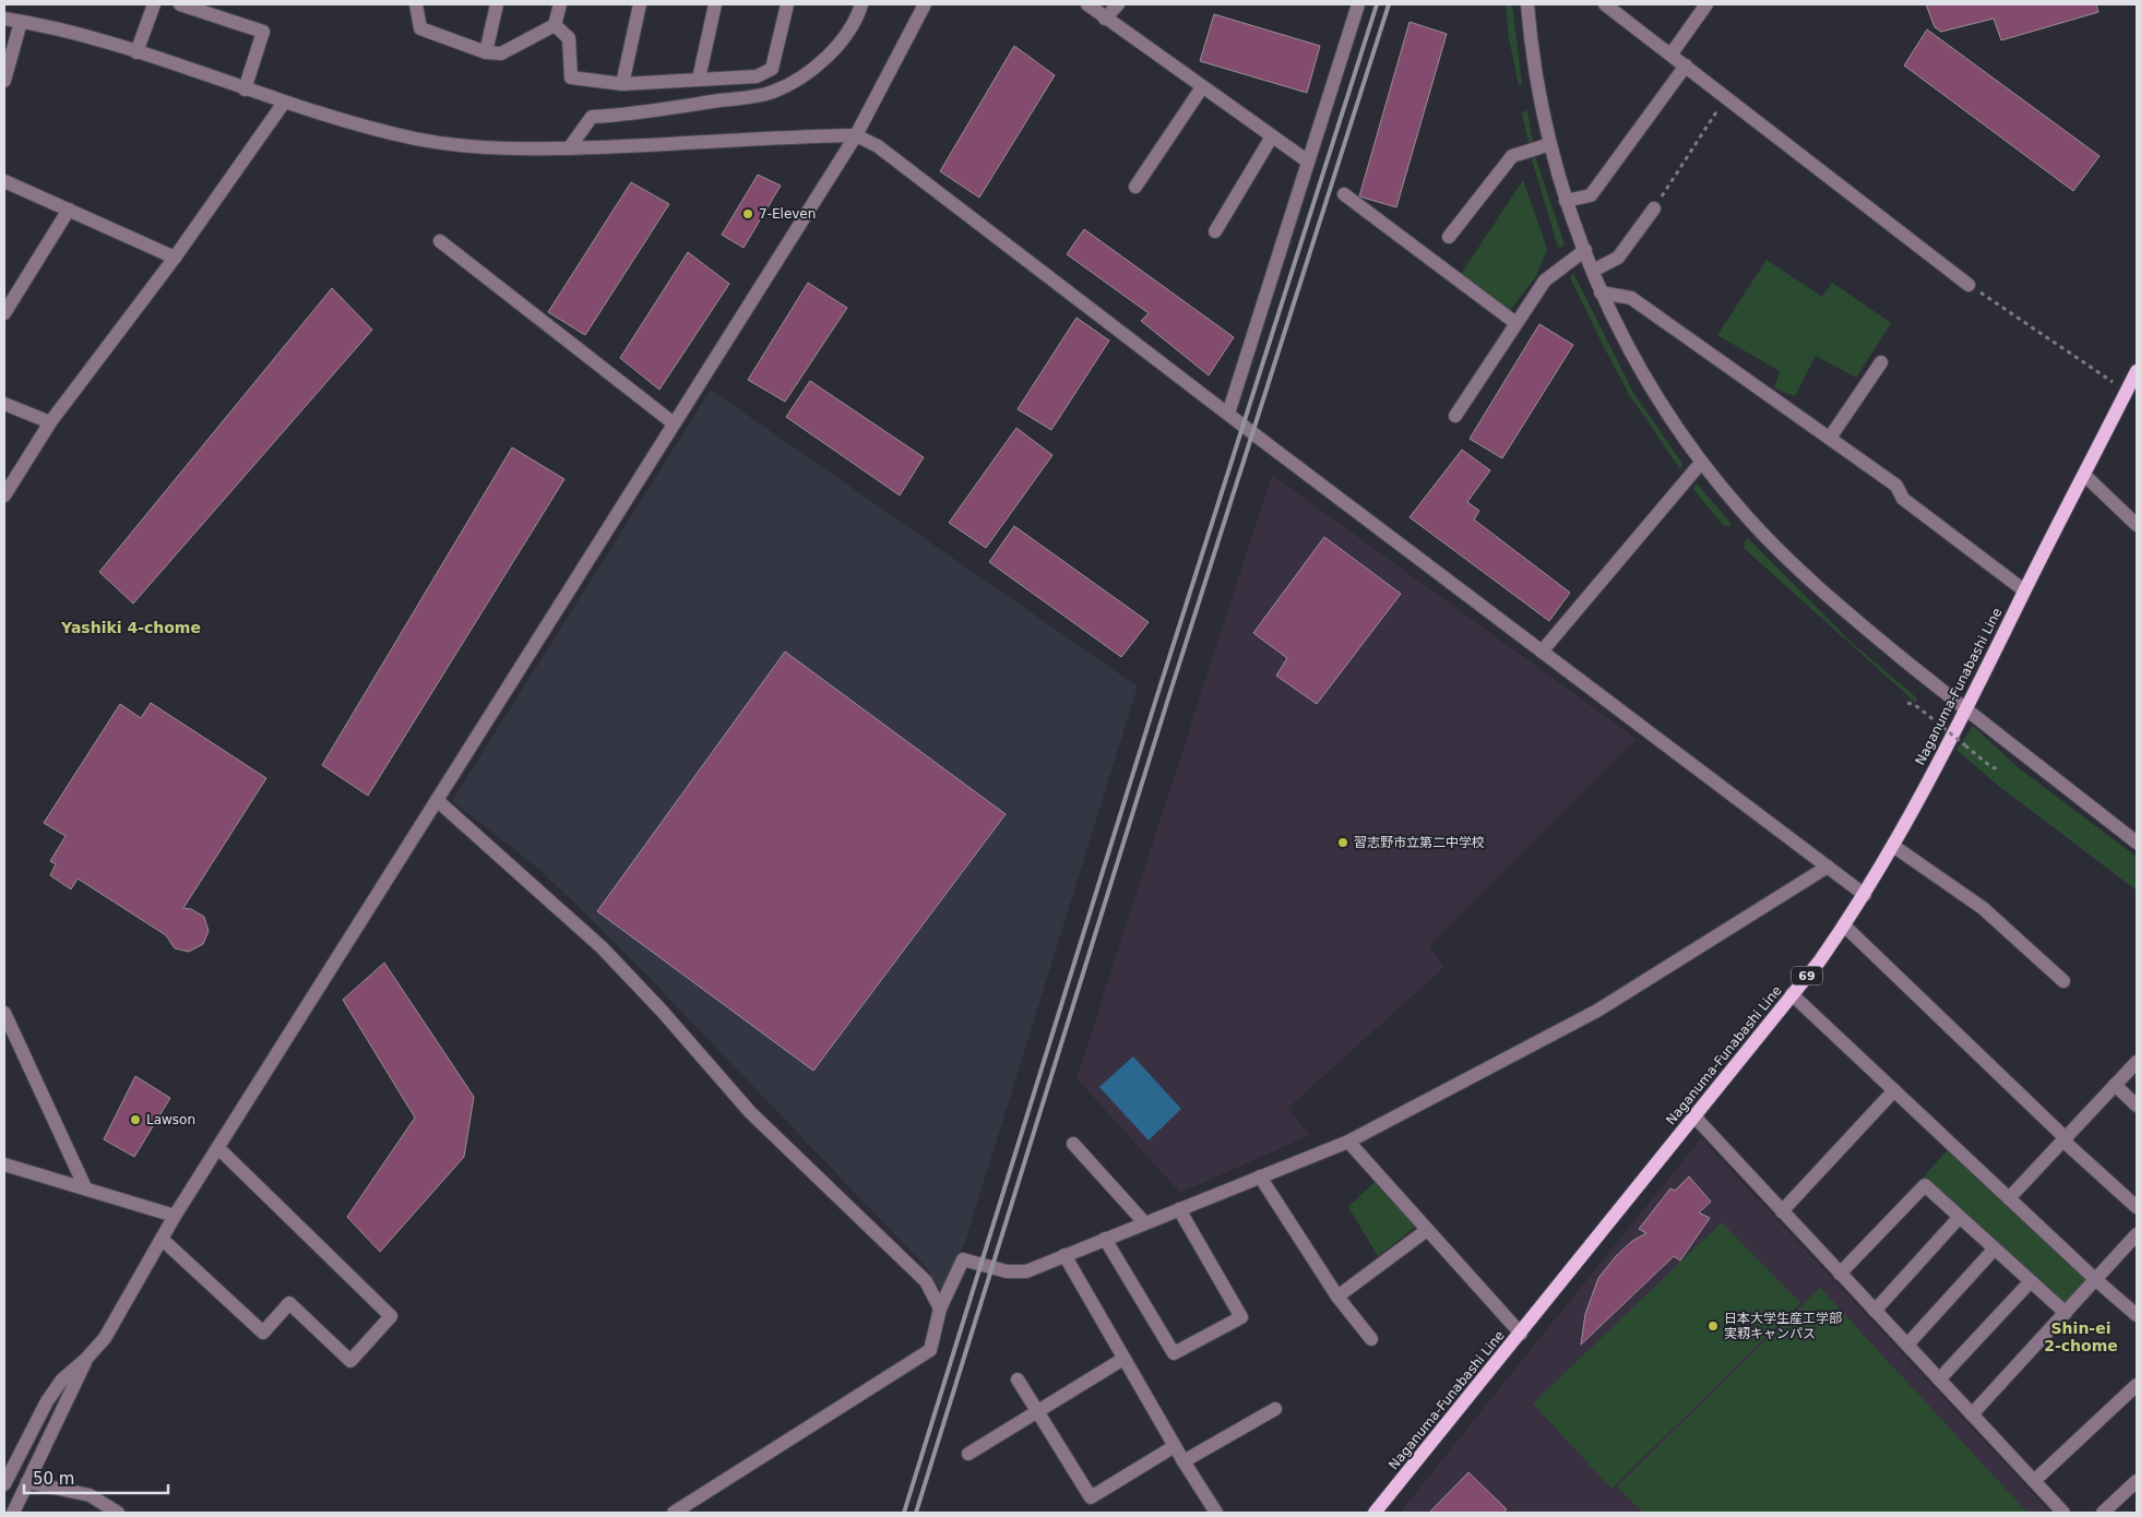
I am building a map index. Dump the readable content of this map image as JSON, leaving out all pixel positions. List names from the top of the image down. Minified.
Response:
{"streets":{"main road":["Naganuma-Funabashi Line","69"]},"districts":["Yashiki 4-chome","Shin-ei 2-chome"],"places":["7-Eleven","習志野市立第二中学校","Lawson","日本大学生産工学部 実籾キャンパス"],"scale_bar":"50 m"}
